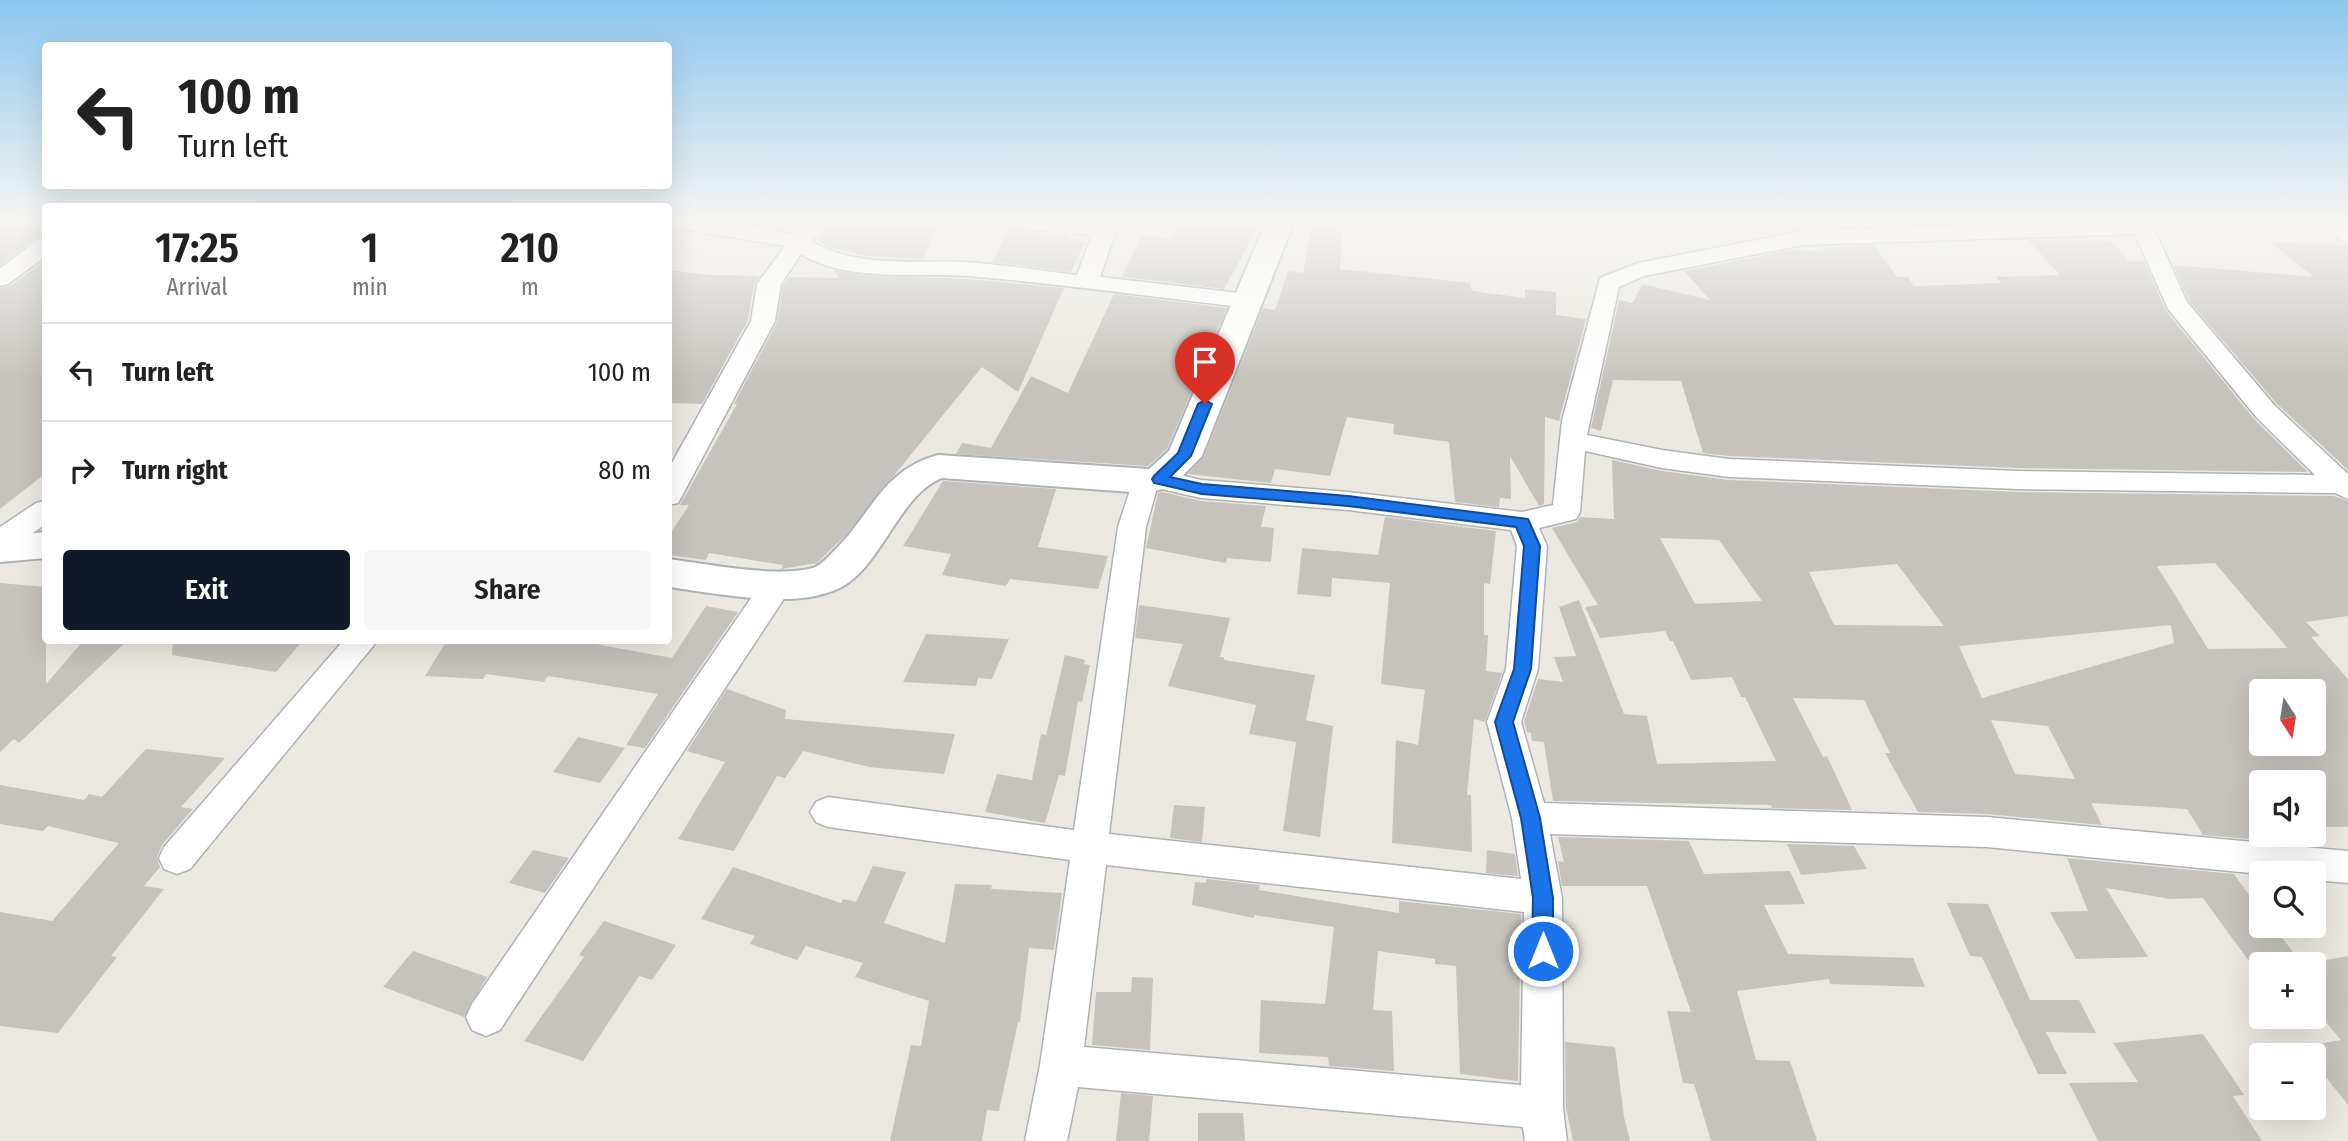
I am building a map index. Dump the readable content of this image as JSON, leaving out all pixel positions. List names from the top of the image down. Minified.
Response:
{"north":"bottom","page":{"turn":["100 m","Turn left"],"eta":["17:25","Arrival","1","min","210","m"],"list":[{"name":"Turn left","value":"100 m"},{"name":"Turn right","value":"80 m"}],"buttons":["Exit","Share"],"map_buttons":["+","−"]}}
